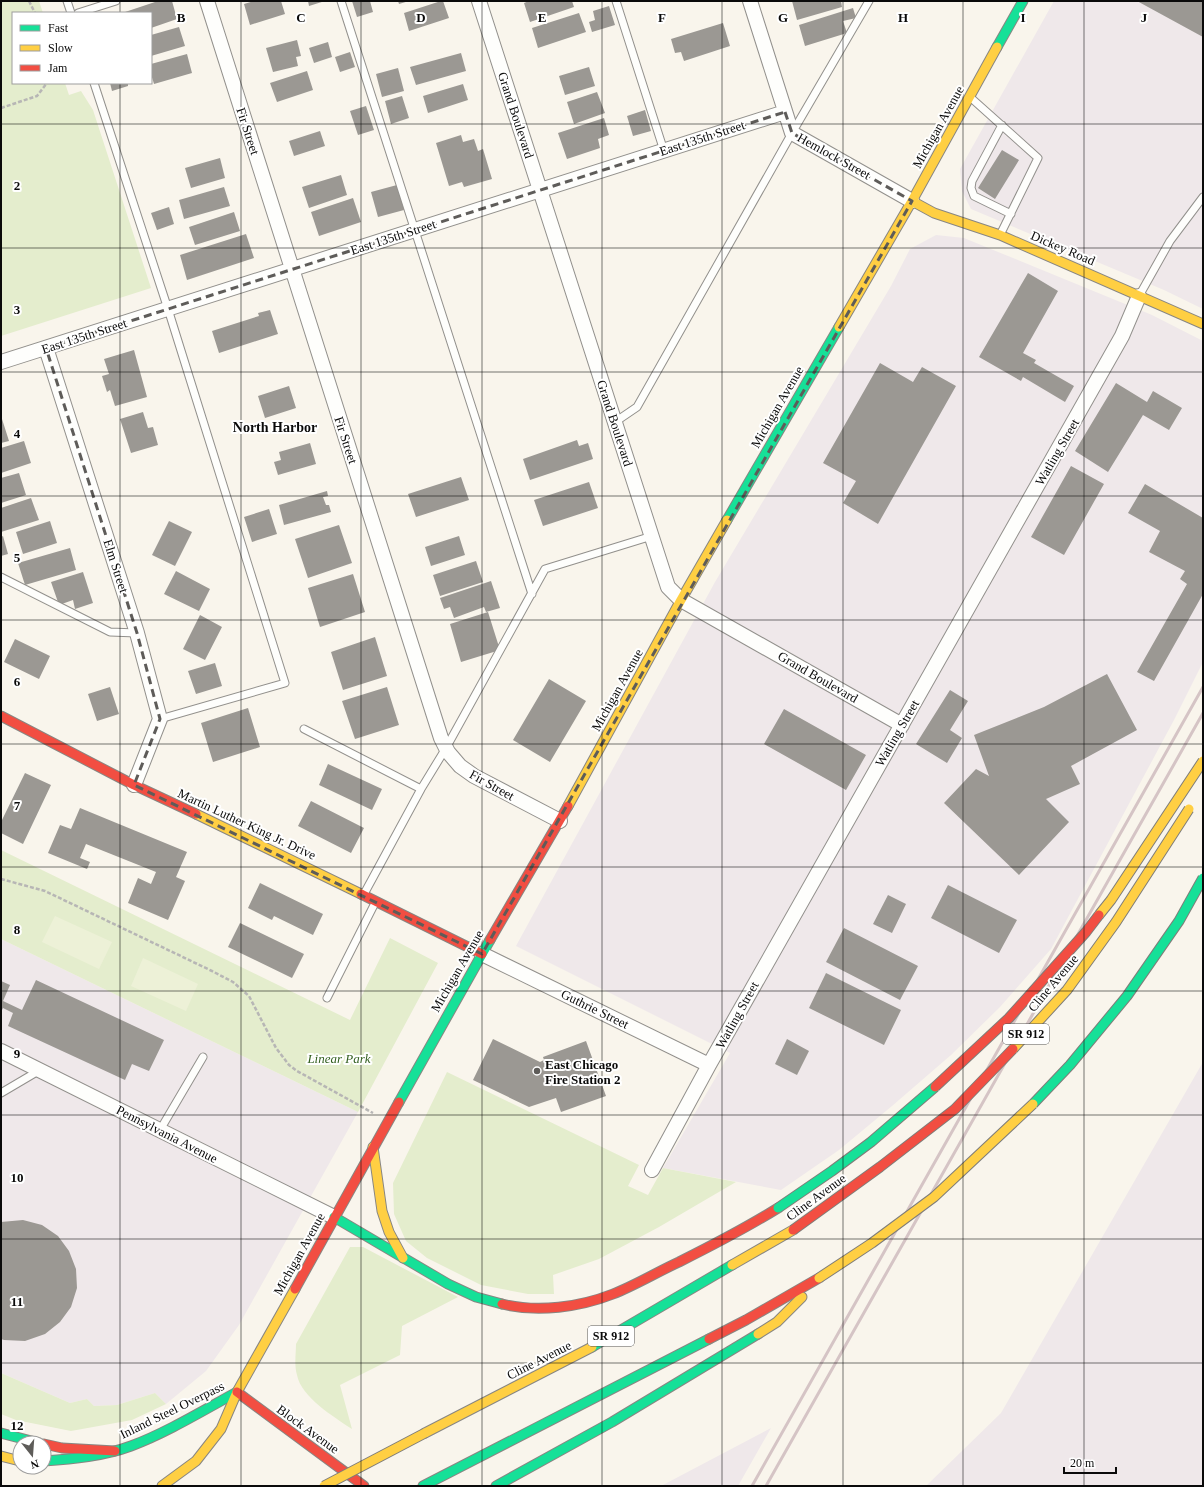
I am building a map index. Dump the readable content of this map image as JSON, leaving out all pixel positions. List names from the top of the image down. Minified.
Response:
{"streets":{"main road":["Michigan Avenue","Dickey Road","Martin Luther King Jr. Drive","Cline Avenue","SR 912","Inland Steel Overpass","Block Avenue"],"street":["Grand Boulevard","Fir Street","East 135th Street","Hemlock Street","Watling Street","Elm Street","Guthrie Street","Pennsylvania Avenue"]},"crossings":[["Grand Boulevard","Michigan Avenue"],["Grand Boulevard","East 135th Street"],["Grand Boulevard","Watling Street"],["Michigan Avenue","Fir Street"],["Michigan Avenue","Hemlock Street"],["Michigan Avenue","Dickey Road"],["Michigan Avenue","Martin Luther King Jr. Drive"],["Michigan Avenue","Guthrie Street"],["Michigan Avenue","Pennsylvania Avenue"],["Michigan Avenue","Inland Steel Overpass"],["Michigan Avenue","Block Avenue"],["Fir Street","East 135th Street"],["East 135th Street","Hemlock Street"],["East 135th Street","Elm Street"],["Hemlock Street","Dickey Road"],["Dickey Road","Watling Street"],["Watling Street","Guthrie Street"],["Martin Luther King Jr. Drive","Guthrie Street"],["Inland Steel Overpass","Block Avenue"]],"districts":["North Harbor"],"parks":["Linear Park"],"places":["East Chicago Fire Station 2"],"legend":["Fast","Slow","Jam"],"scale_bar":"20 m","north":"bottom","grid":{"columns":["B","C","D","E","F","G","H","I","J"],"rows":["2","3","4","5","6","7","8","9","10","11","12"]}}
